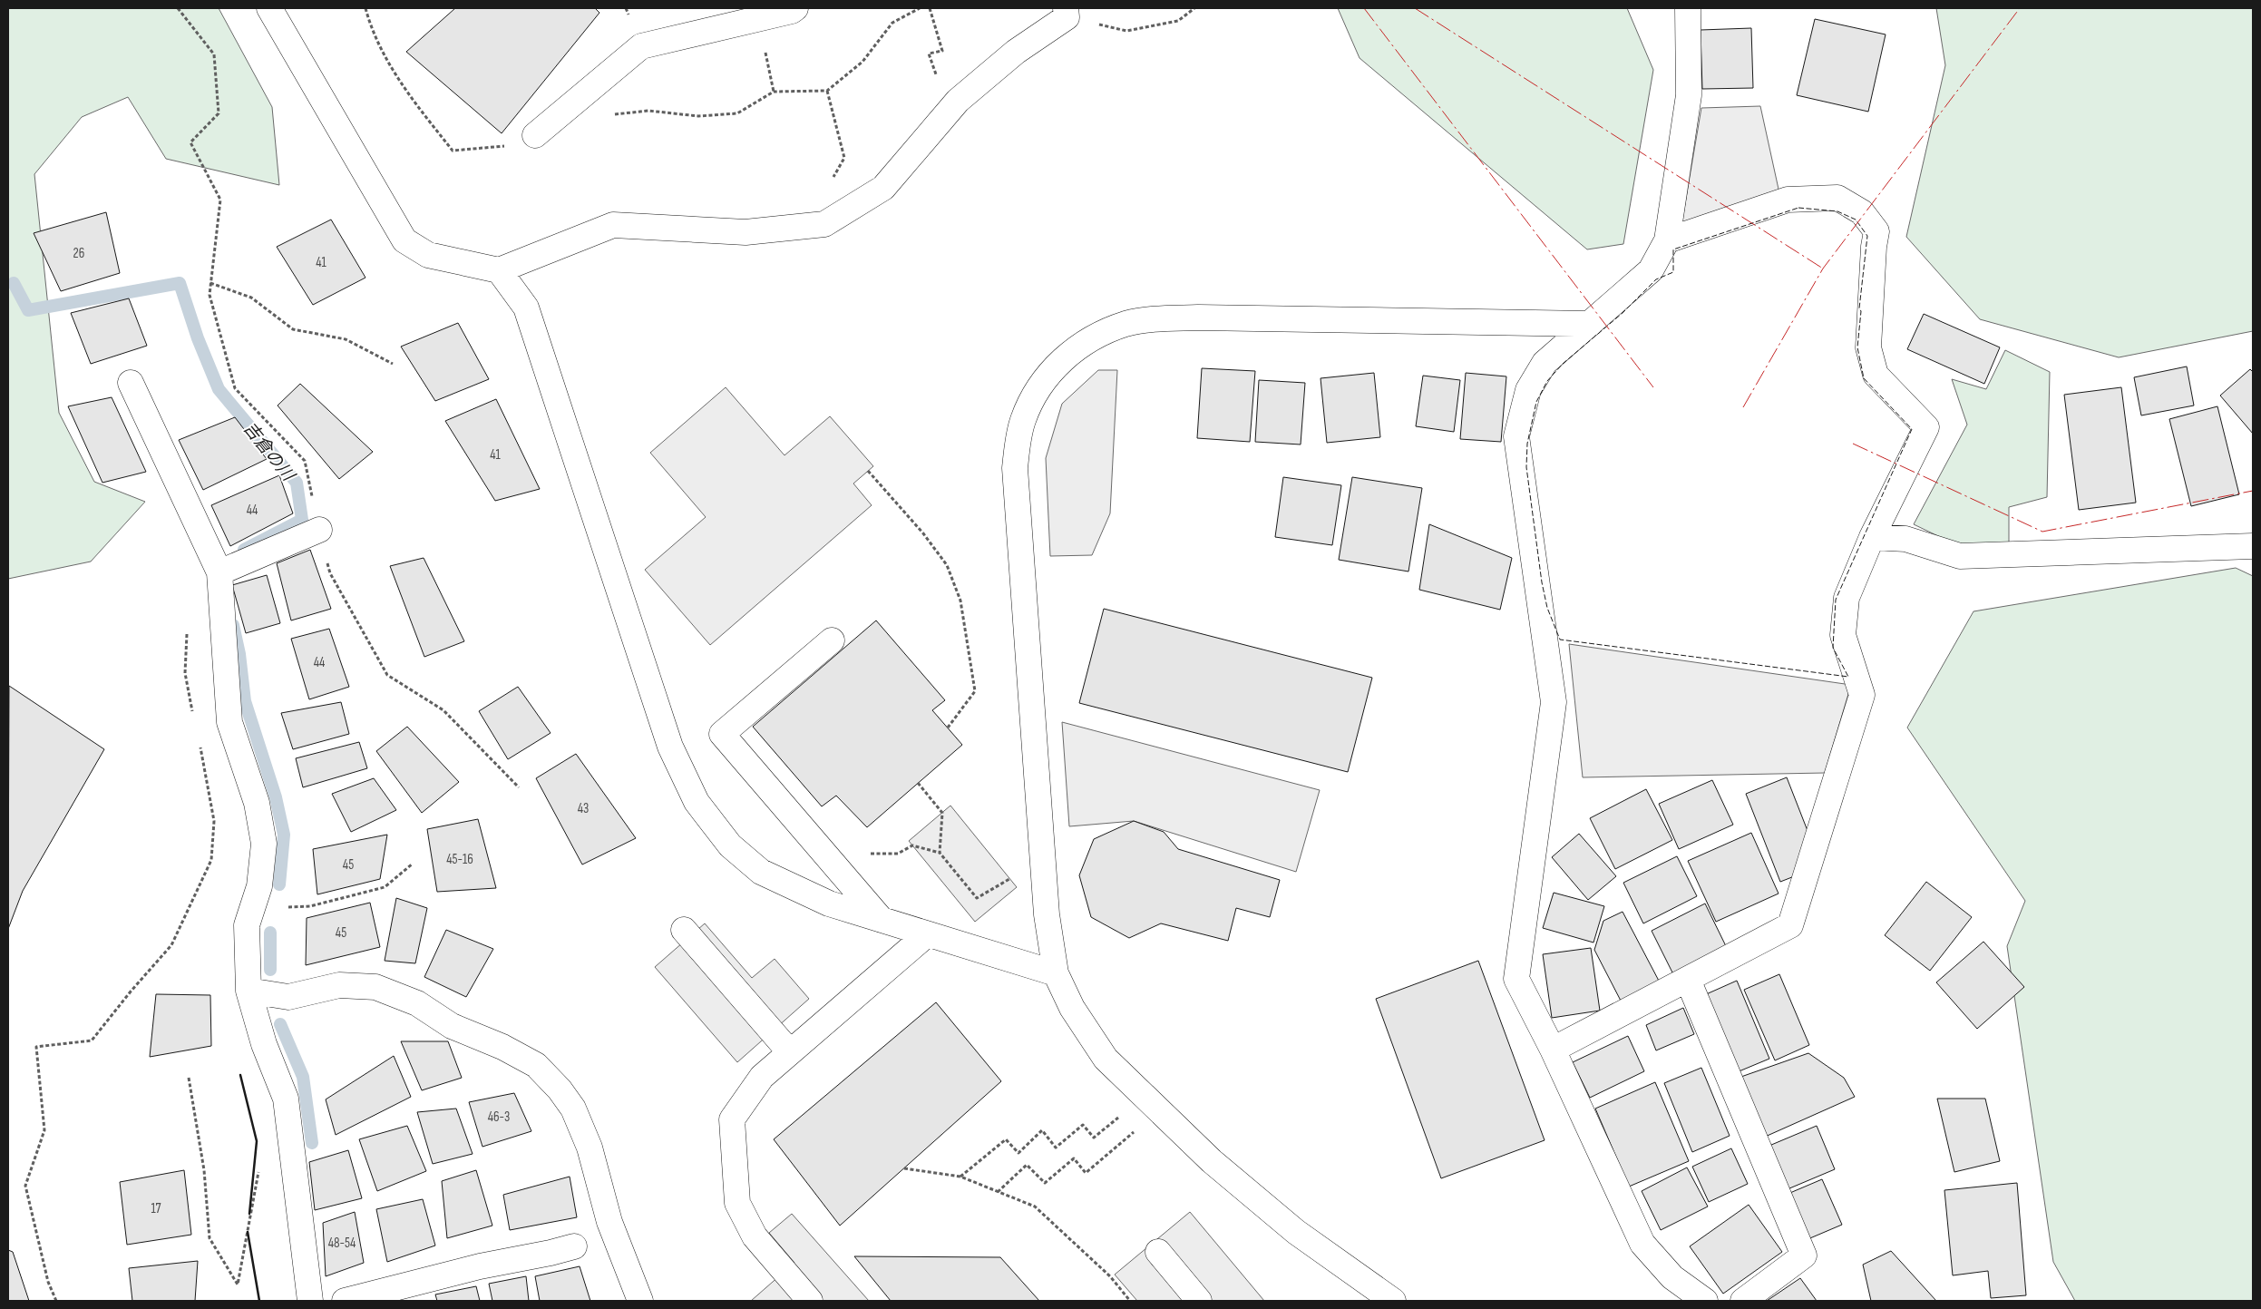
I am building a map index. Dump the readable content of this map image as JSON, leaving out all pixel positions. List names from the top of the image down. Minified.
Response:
{"water":["吉倉の川"],"house_numbers":["26","41","41","44","44","43","45-16","45","45","46-3","17","48-54"]}
